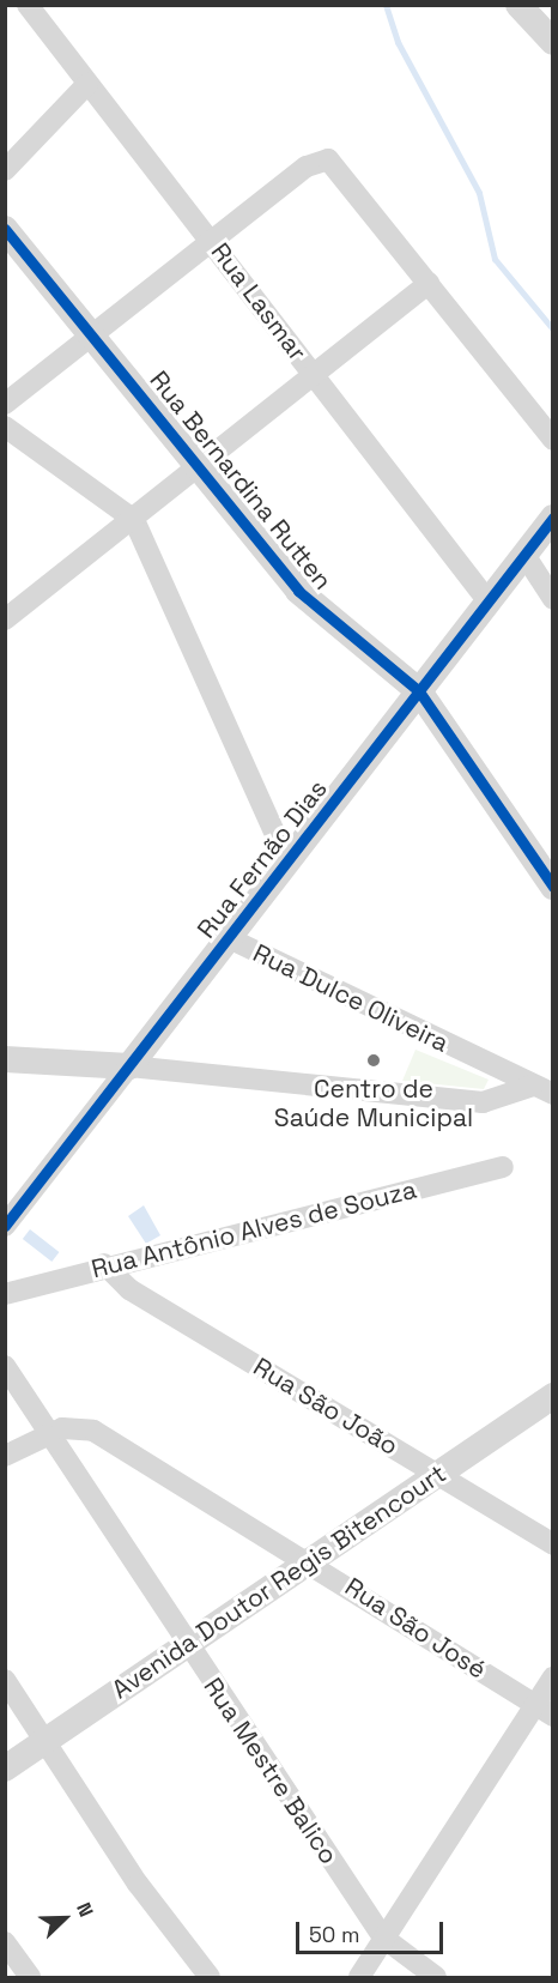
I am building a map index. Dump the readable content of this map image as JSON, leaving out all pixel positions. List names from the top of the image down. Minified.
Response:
{"streets":{"street":["Rua Lasmar","Rua Bernardina Rutten","Rua Fernão Dias","Rua Dulce Oliveira","Rua Antônio Alves de Souza","Rua São João","Avenida Doutor Regis Bitencourt","Rua São José","Rua Mestre Balico"]},"crossings":[["Rua Lasmar","Rua Fernão Dias"],["Rua Bernardina Rutten","Rua Fernão Dias"],["Rua Fernão Dias","Rua Dulce Oliveira"],["Rua Antônio Alves de Souza","Rua São João"],["Rua São João","Avenida Doutor Regis Bitencourt"],["Avenida Doutor Regis Bitencourt","Rua São José"],["Avenida Doutor Regis Bitencourt","Rua Mestre Balico"],["Rua São José","Rua Mestre Balico"]],"places":["Centro de Saúde Municipal"],"scale_bar":"50 m","north":"top right"}
